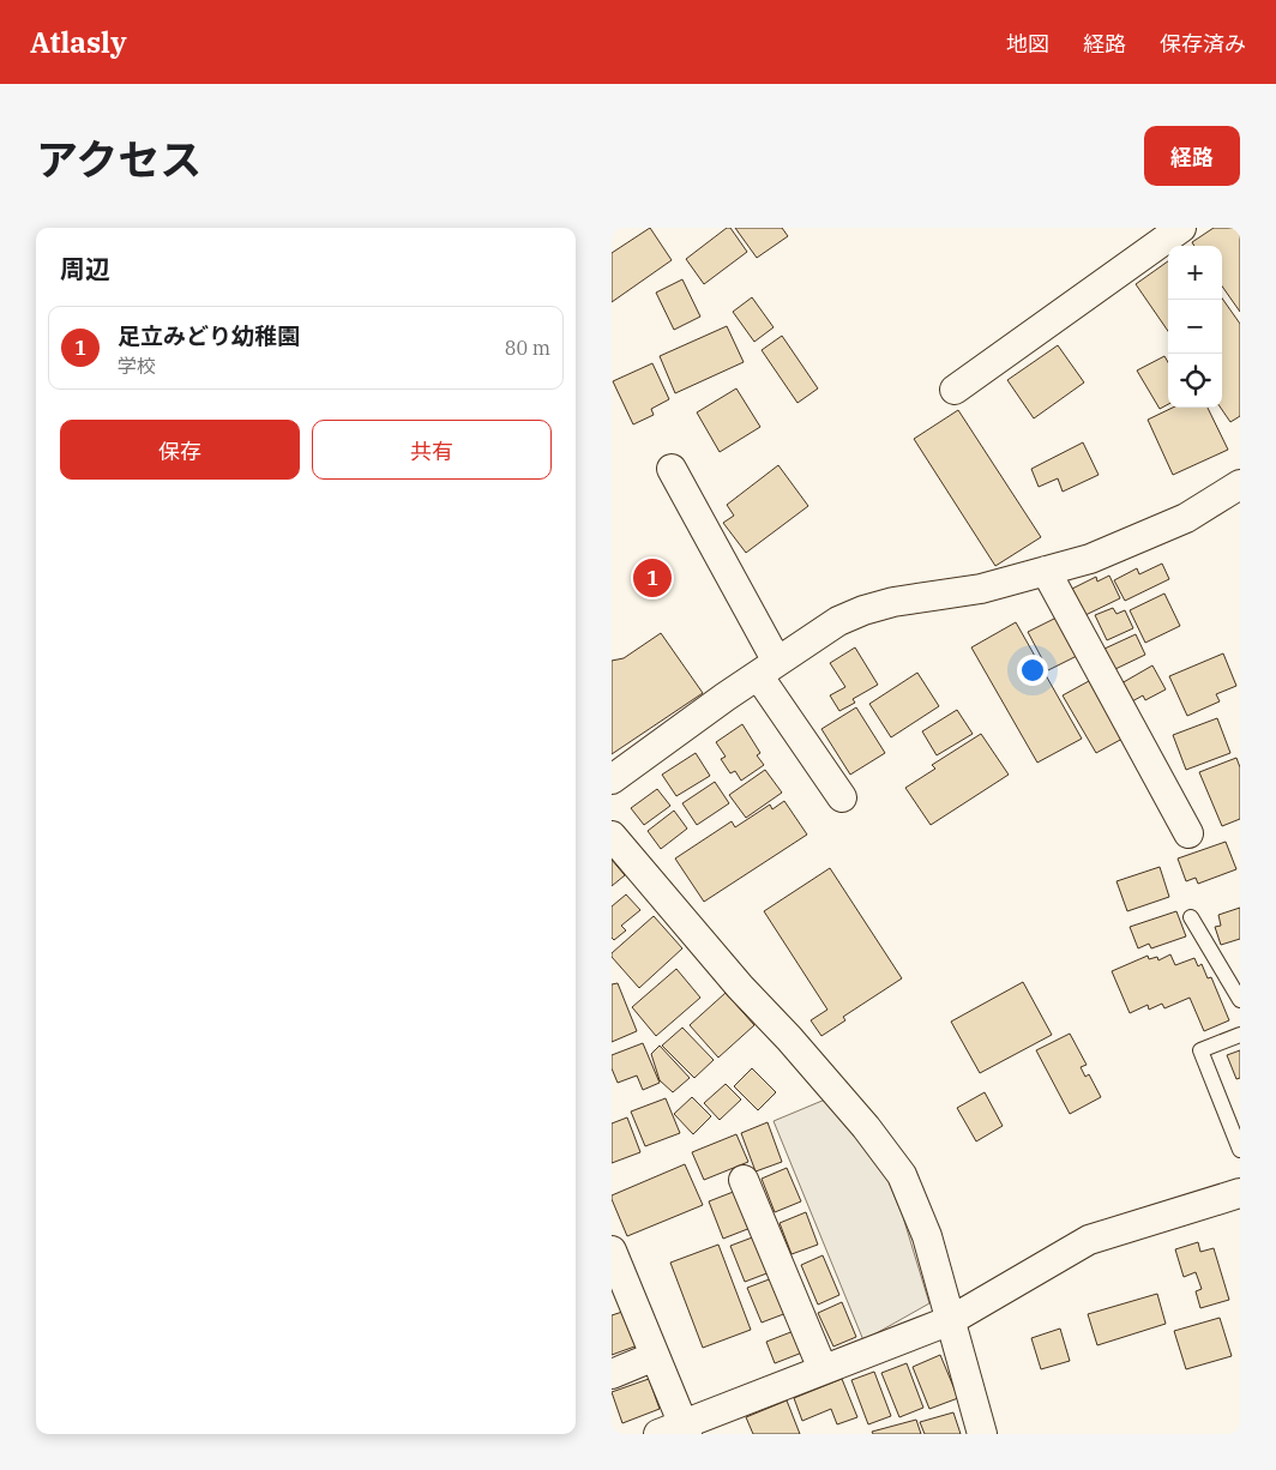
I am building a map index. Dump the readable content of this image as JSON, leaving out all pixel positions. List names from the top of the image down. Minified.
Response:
{"page":{"header":"Atlasly","nav":["地図","経路","保存済み"],"title":"アクセス","buttons":["経路",["保存","共有"]],"heading":"周辺","map_buttons":["+","−"],"list":[{"mark":"1","name":"足立みどり幼稚園","note":"学校","value":"80 m"}],"pins":"1"}}
